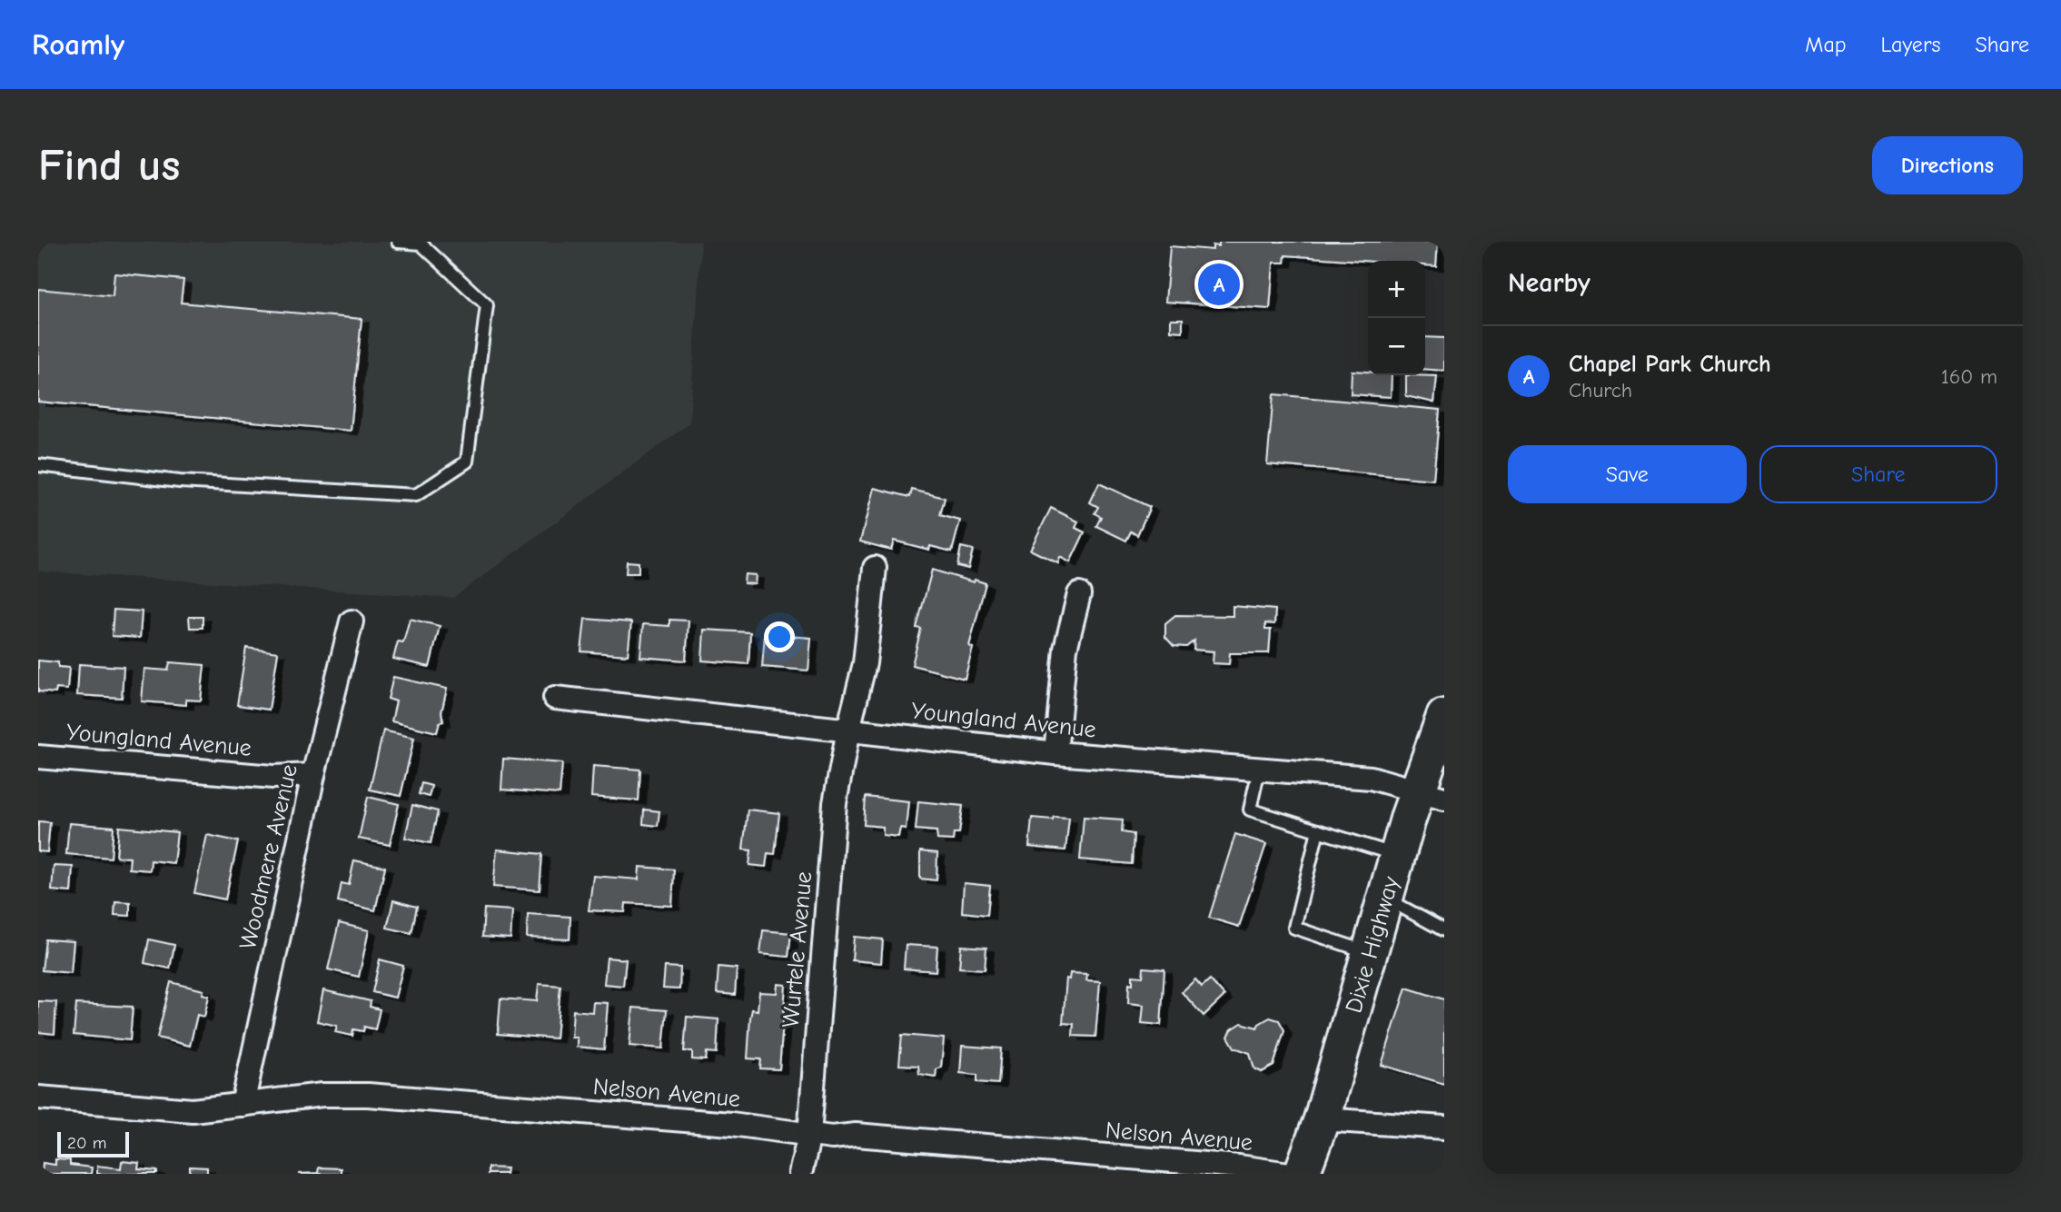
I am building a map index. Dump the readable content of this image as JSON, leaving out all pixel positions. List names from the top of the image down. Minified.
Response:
{"streets":{"main road":["Dixie Highway"],"street":["Youngland Avenue","Woodmere Avenue","Wurtele Avenue","Nelson Avenue"]},"crossings":[["Youngland Avenue","Woodmere Avenue"],["Youngland Avenue","Dixie Highway"],["Youngland Avenue","Wurtele Avenue"],["Woodmere Avenue","Nelson Avenue"],["Wurtele Avenue","Nelson Avenue"]],"scale_bar":"20 m","page":{"header":"Roamly","nav":["Map","Layers","Share"],"buttons":["Directions",["Save","Share"]],"title":"Find us","heading":"Nearby","pins":"A","map_buttons":["+","−"],"list":[{"mark":"A","name":"Chapel Park Church","note":"Church","value":"160 m"}],"scale":"20 m"}}
